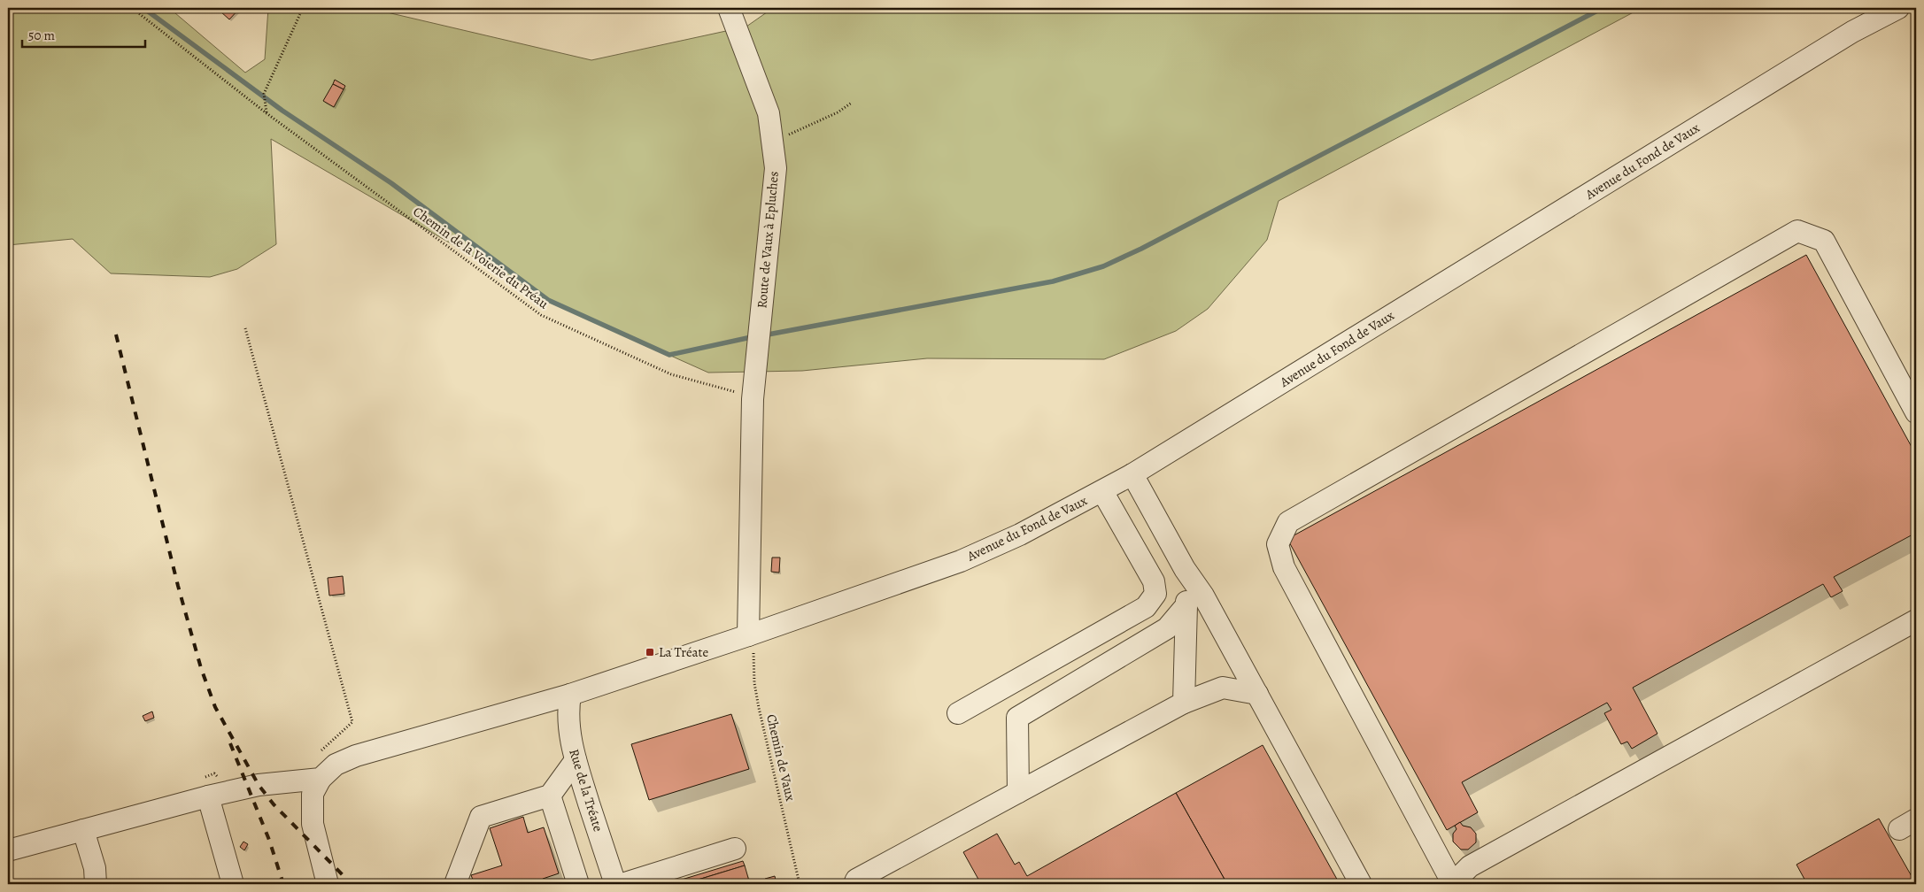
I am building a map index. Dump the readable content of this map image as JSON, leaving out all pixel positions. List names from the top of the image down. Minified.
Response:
{"streets":{"street":["Avenue du Fond de Vaux","Route de Vaux à Epluches","Rue de la Tréate"],"path":["Chemin de la Voierie du Préau","Chemin de Vaux"]},"crossings":[["Avenue du Fond de Vaux","Route de Vaux à Epluches"],["Avenue du Fond de Vaux","Chemin de Vaux"],["Avenue du Fond de Vaux","Rue de la Tréate"],["Route de Vaux à Epluches","Chemin de la Voierie du Préau"],["Route de Vaux à Epluches","Chemin de Vaux"]],"places":{"transit":["La Tréate"]},"scale_bar":"50 m"}
